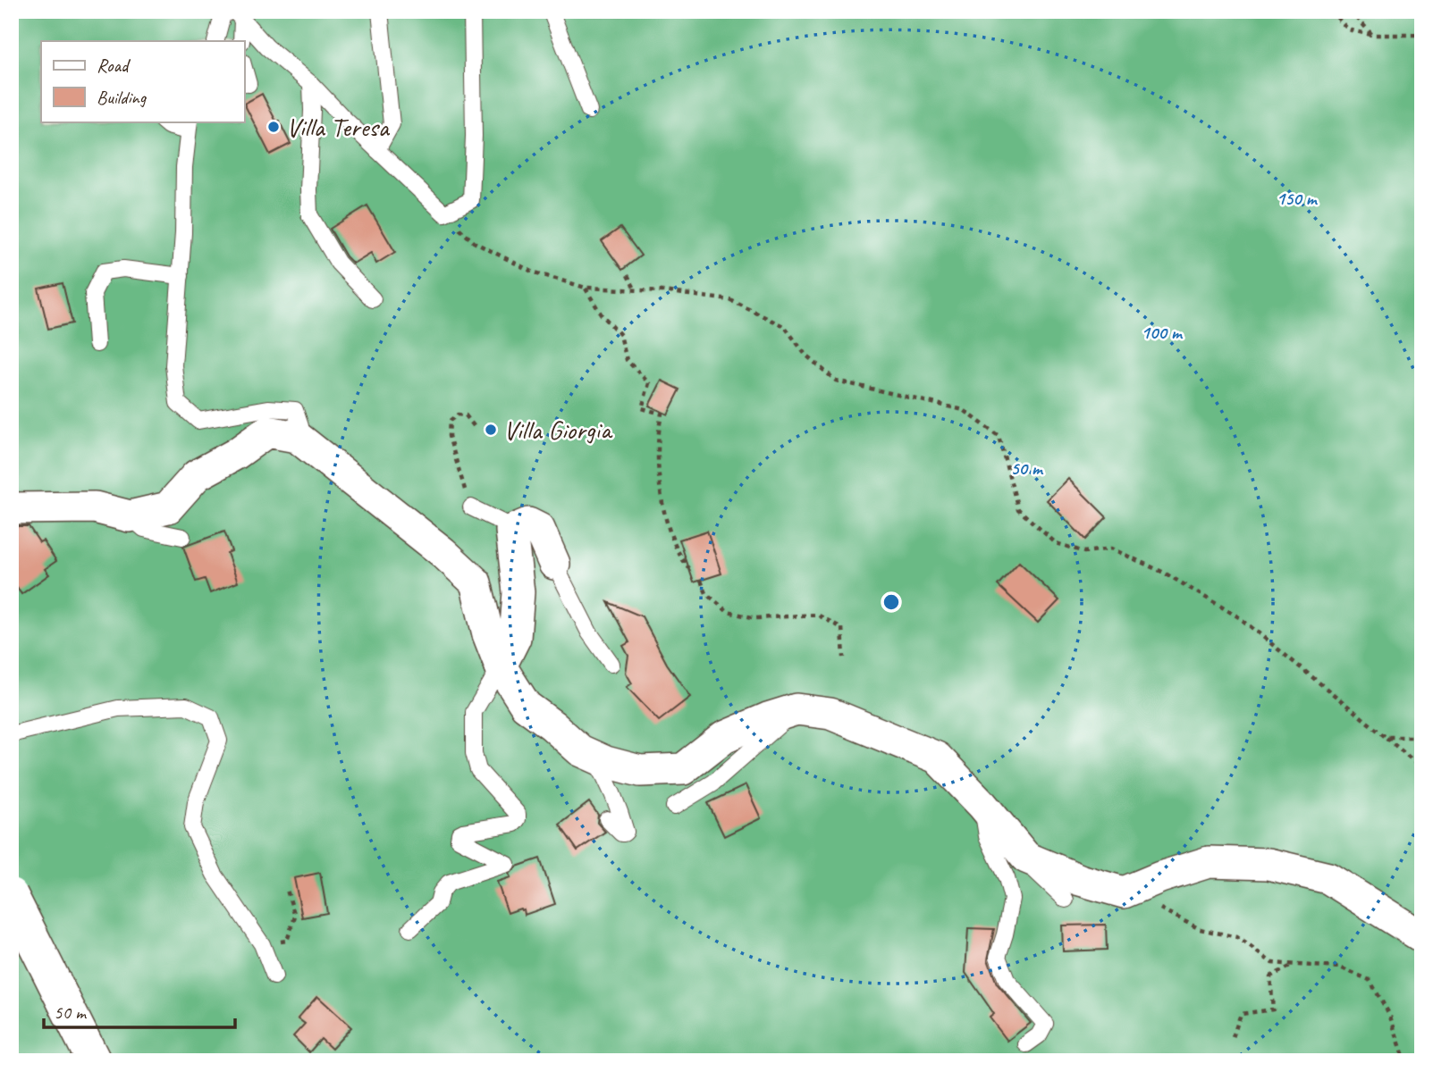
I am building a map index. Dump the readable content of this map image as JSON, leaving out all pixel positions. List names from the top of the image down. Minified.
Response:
{"places":["Villa Teresa","Villa Giorgia"],"legend":["Road","Building"],"scale_bar":"50 m","rings":["150 m","100 m","50 m"]}
